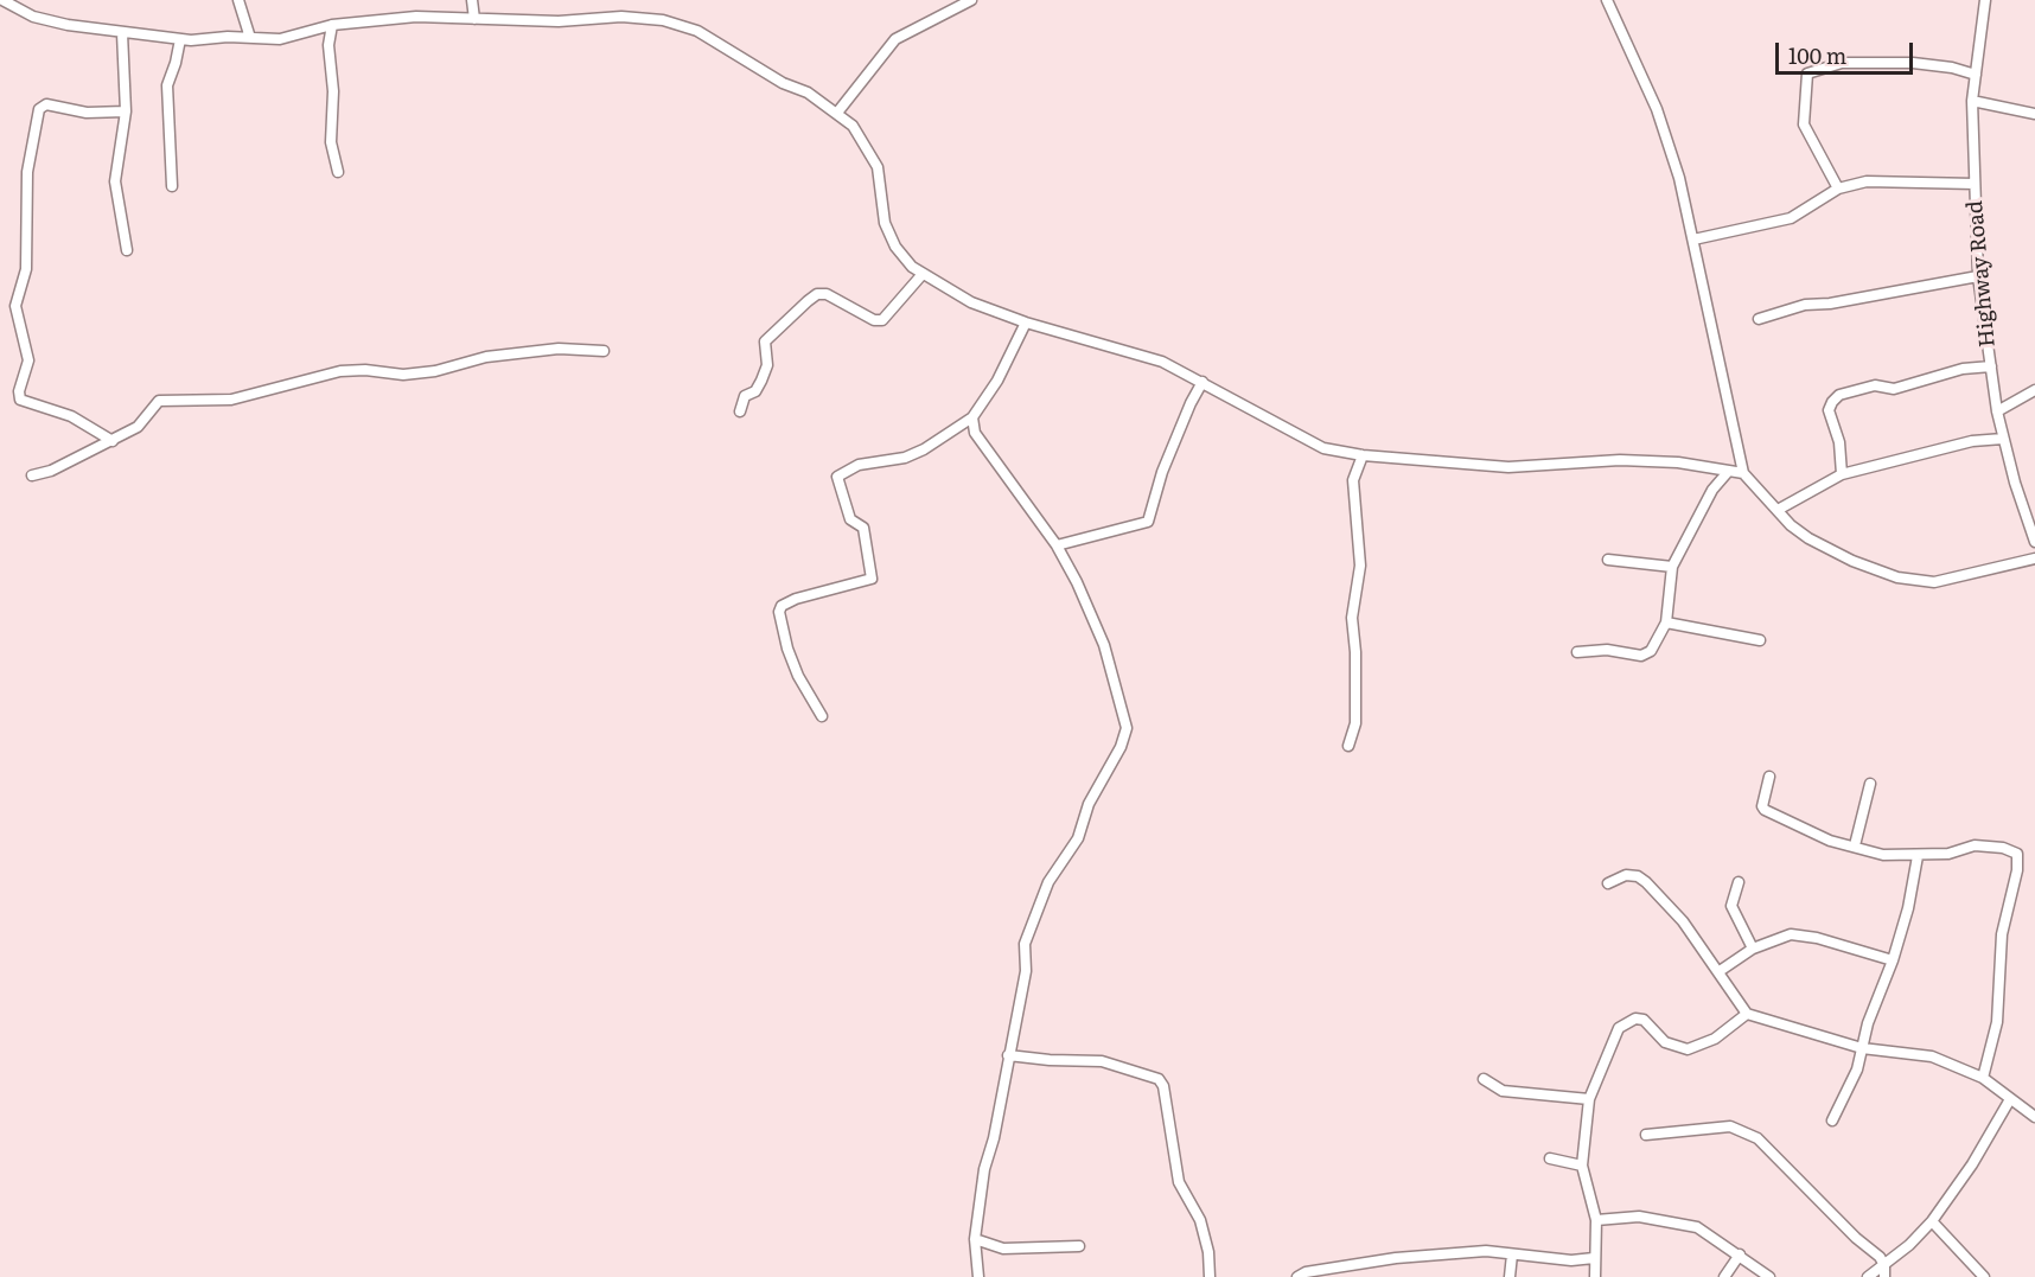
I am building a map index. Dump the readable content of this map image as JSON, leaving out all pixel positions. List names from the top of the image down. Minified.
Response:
{"streets":{"street":["Highway Road"]},"scale_bar":"100 m"}
